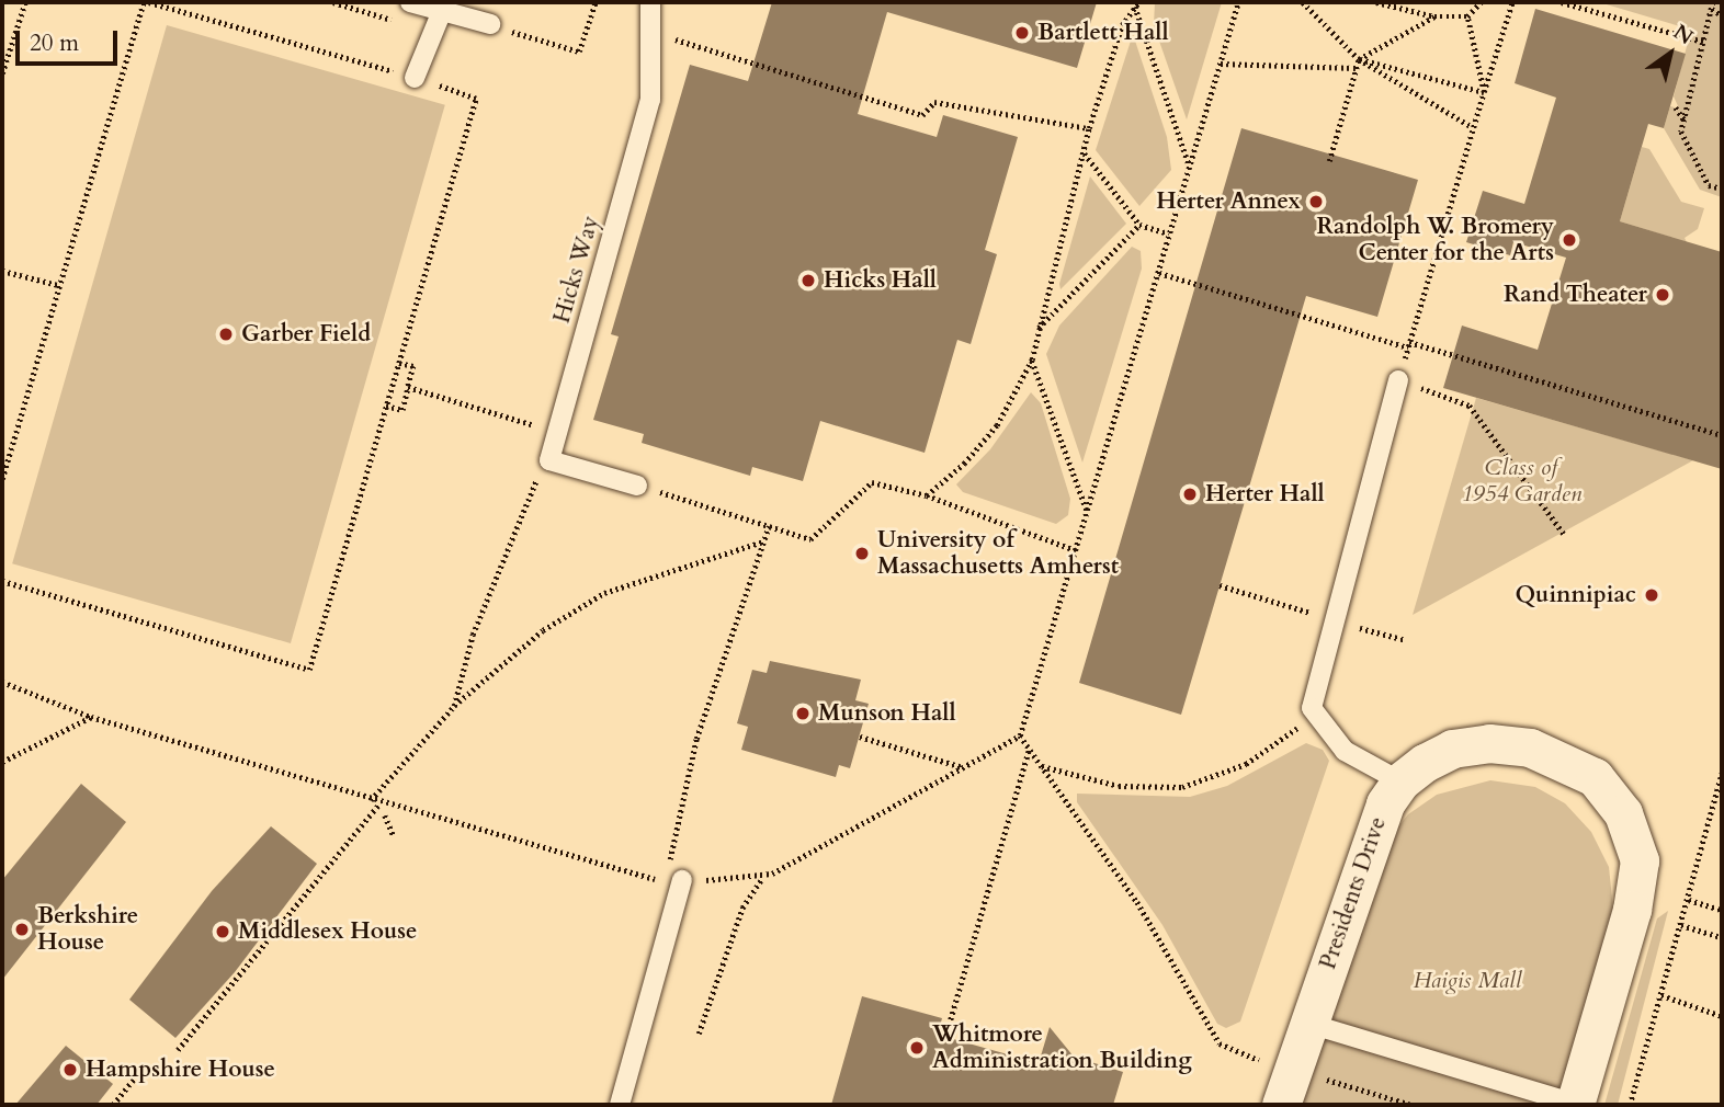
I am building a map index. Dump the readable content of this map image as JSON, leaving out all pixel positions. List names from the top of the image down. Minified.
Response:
{"streets":{"street":["Presidents Drive"],"lane":["Hicks Way"]},"parks":["Class of 1954 Garden","Haigis Mall"],"places":["Bartlett Hall","Herter Annex","Randolph W. Bromery Center for the Arts","Hicks Hall","Rand Theater","Garber Field","Herter Hall","University of Massachusetts Amherst","Quinnipiac","Munson Hall","Berkshire House","Middlesex House","Whitmore Administration Building","Hampshire House"],"scale_bar":"20 m","north":"top right"}
